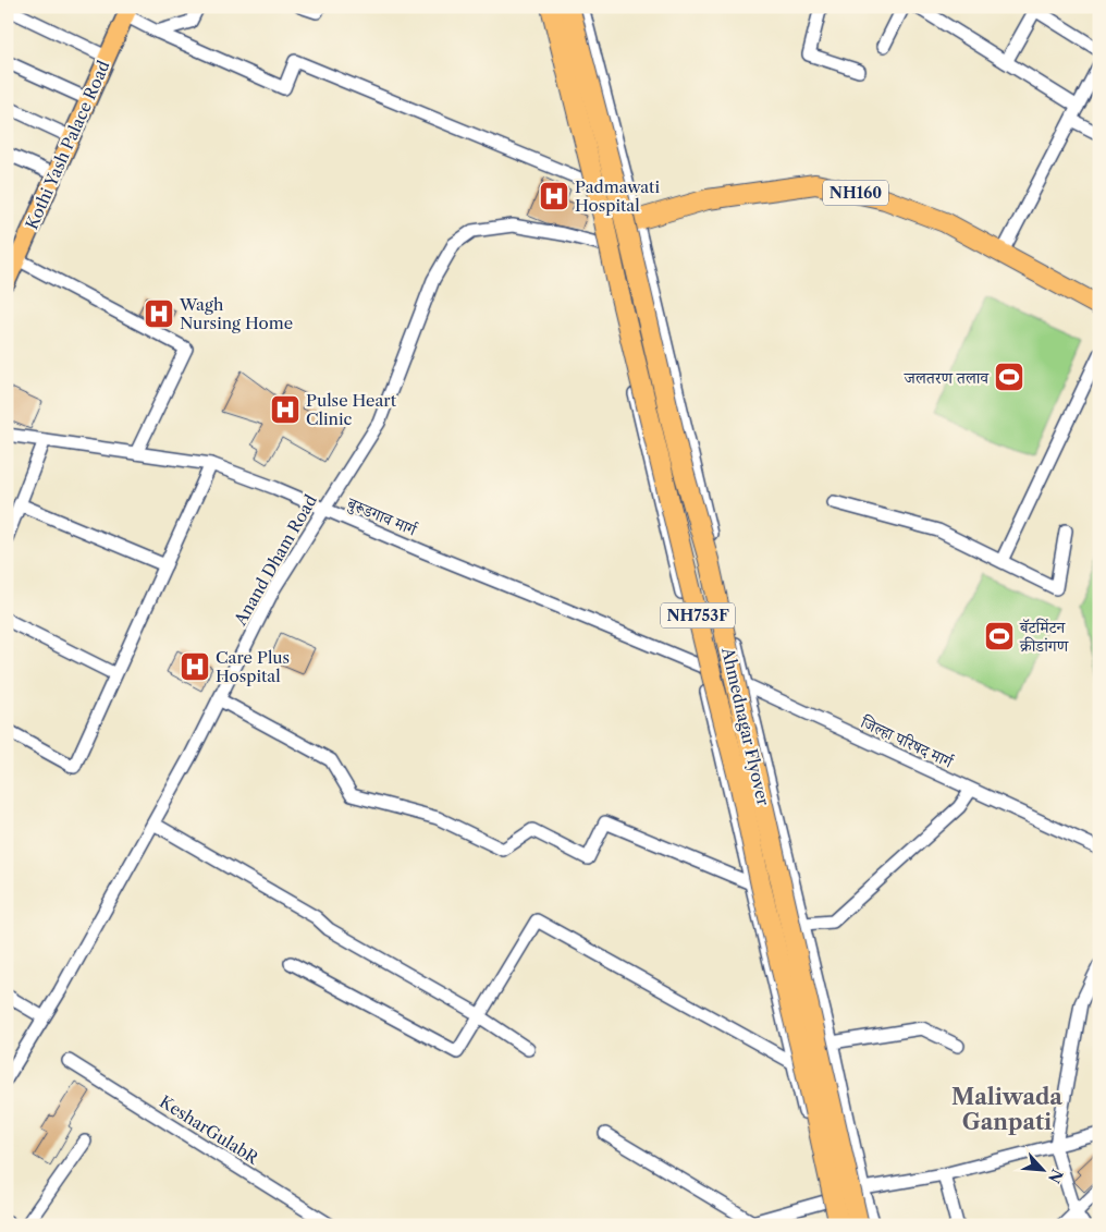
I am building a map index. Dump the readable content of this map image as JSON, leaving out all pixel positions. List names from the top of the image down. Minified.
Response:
{"streets":{"highway":["NH160","NH753F","Ahmednagar Flyover"],"main road":["Kothi Yash Palace Road"],"street":["बुरूडगाव मार्ग","Anand Dham Road","जिल्हा परिषद मार्ग","KesharGulabR"]},"crossings":[["बुरूडगाव मार्ग","Anand Dham Road"],["बुरूडगाव मार्ग","जिल्हा परिषद मार्ग"]],"districts":["Maliwada Ganpati"],"places":{"hospital":["Padmawati Hospital","Wagh Nursing Home","Pulse Heart Clinic","Care Plus Hospital"],"sports":["जलतरण तलाव","बॅटमिंटन क्रीडांगण"]},"north":"bottom right"}
